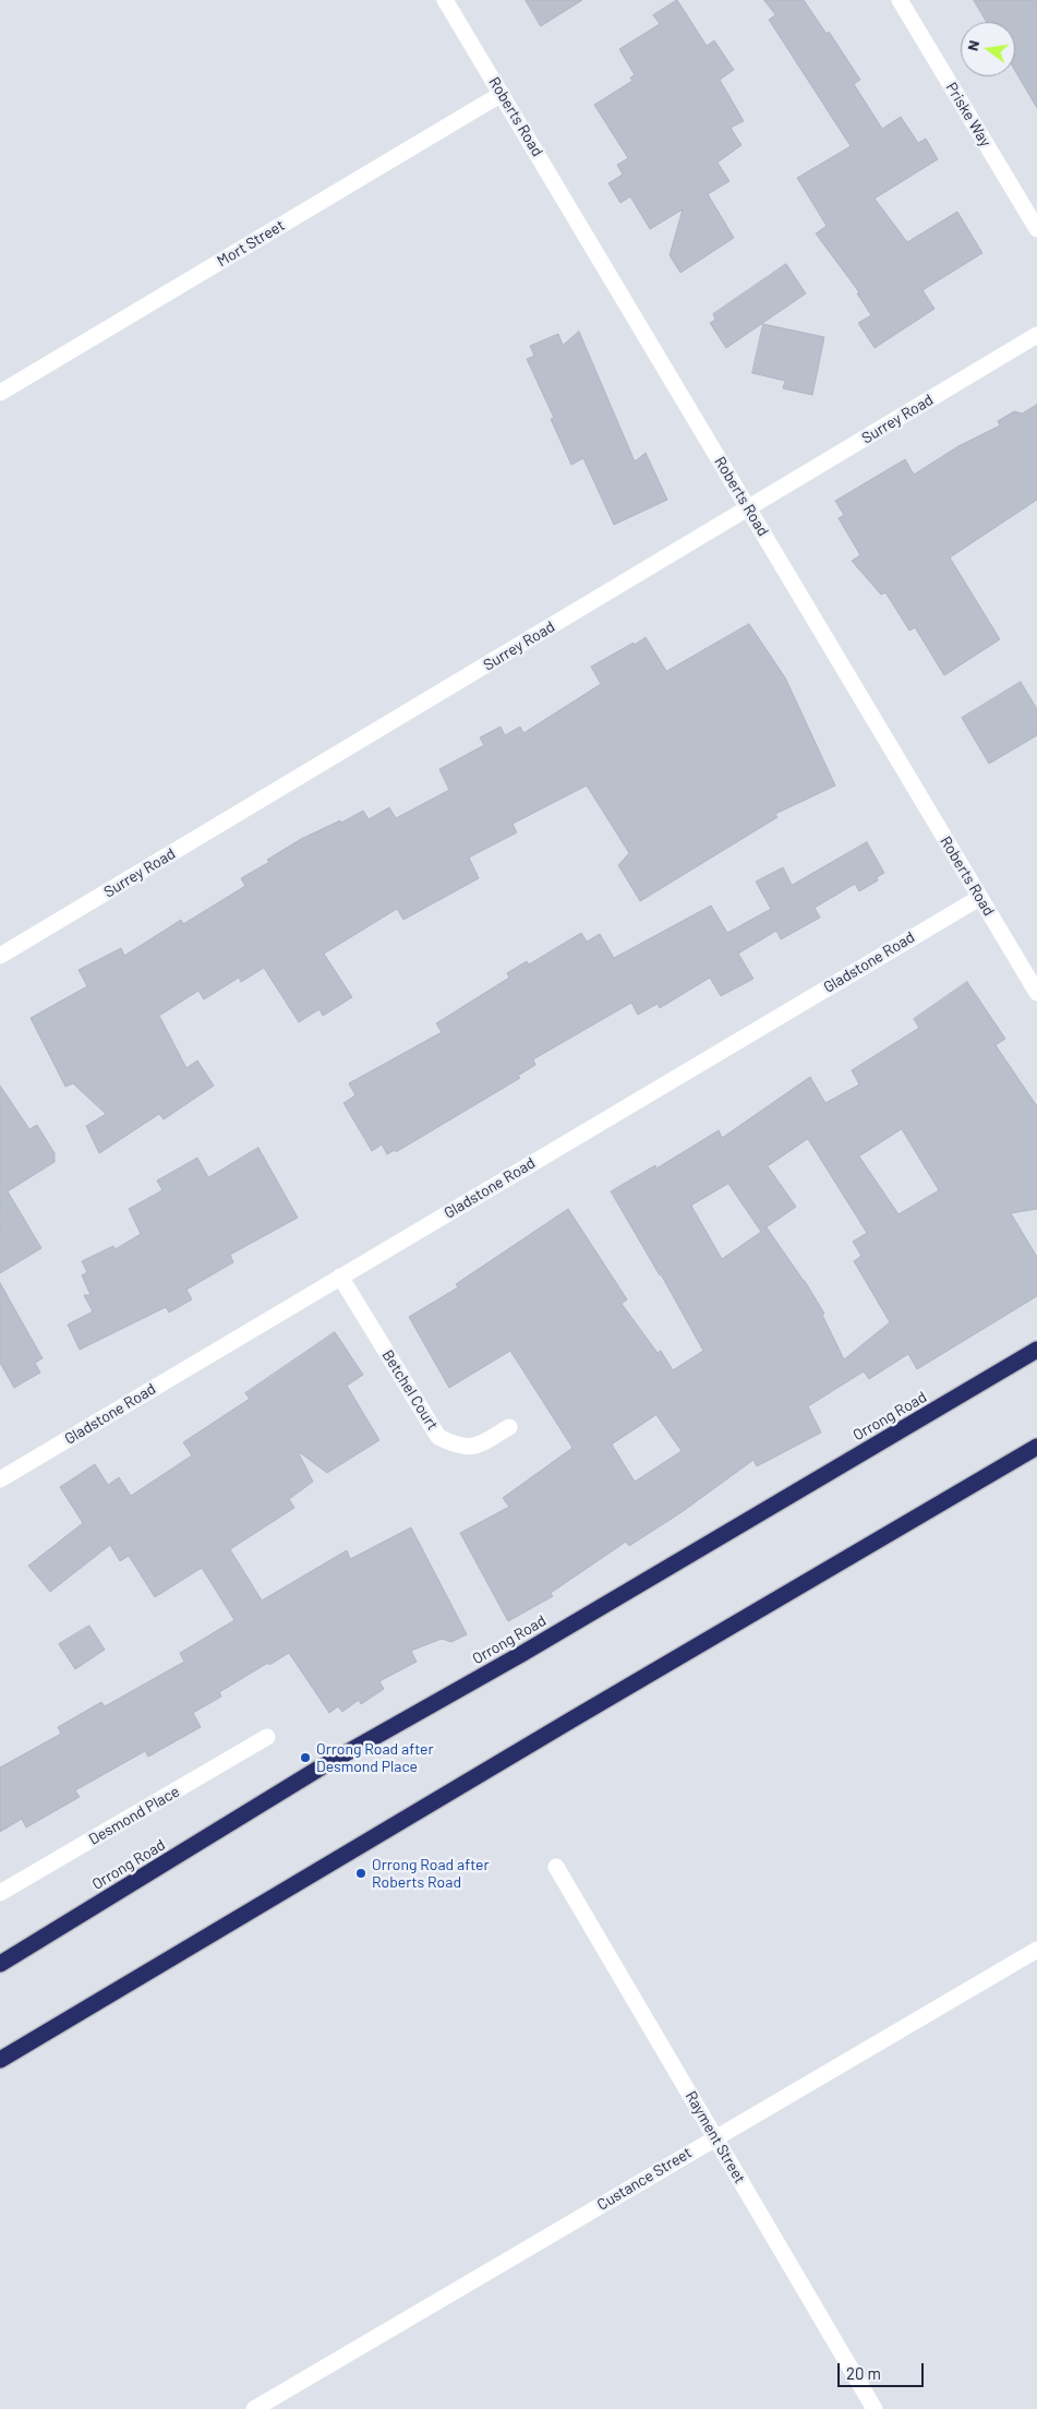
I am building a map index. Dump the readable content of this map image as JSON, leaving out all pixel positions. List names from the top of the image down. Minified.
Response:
{"streets":{"highway":["Orrong Road"],"street":["Priske Way","Roberts Road","Mort Street","Surrey Road","Gladstone Road","Betchel Court","Desmond Place","Rayment Street","Custance Street"]},"crossings":[["Roberts Road","Mort Street"],["Roberts Road","Surrey Road"],["Roberts Road","Gladstone Road"],["Gladstone Road","Betchel Court"],["Rayment Street","Custance Street"]],"places":["Orrong Road after Desmond Place","Orrong Road after Roberts Road"],"scale_bar":"20 m","north":"left"}
